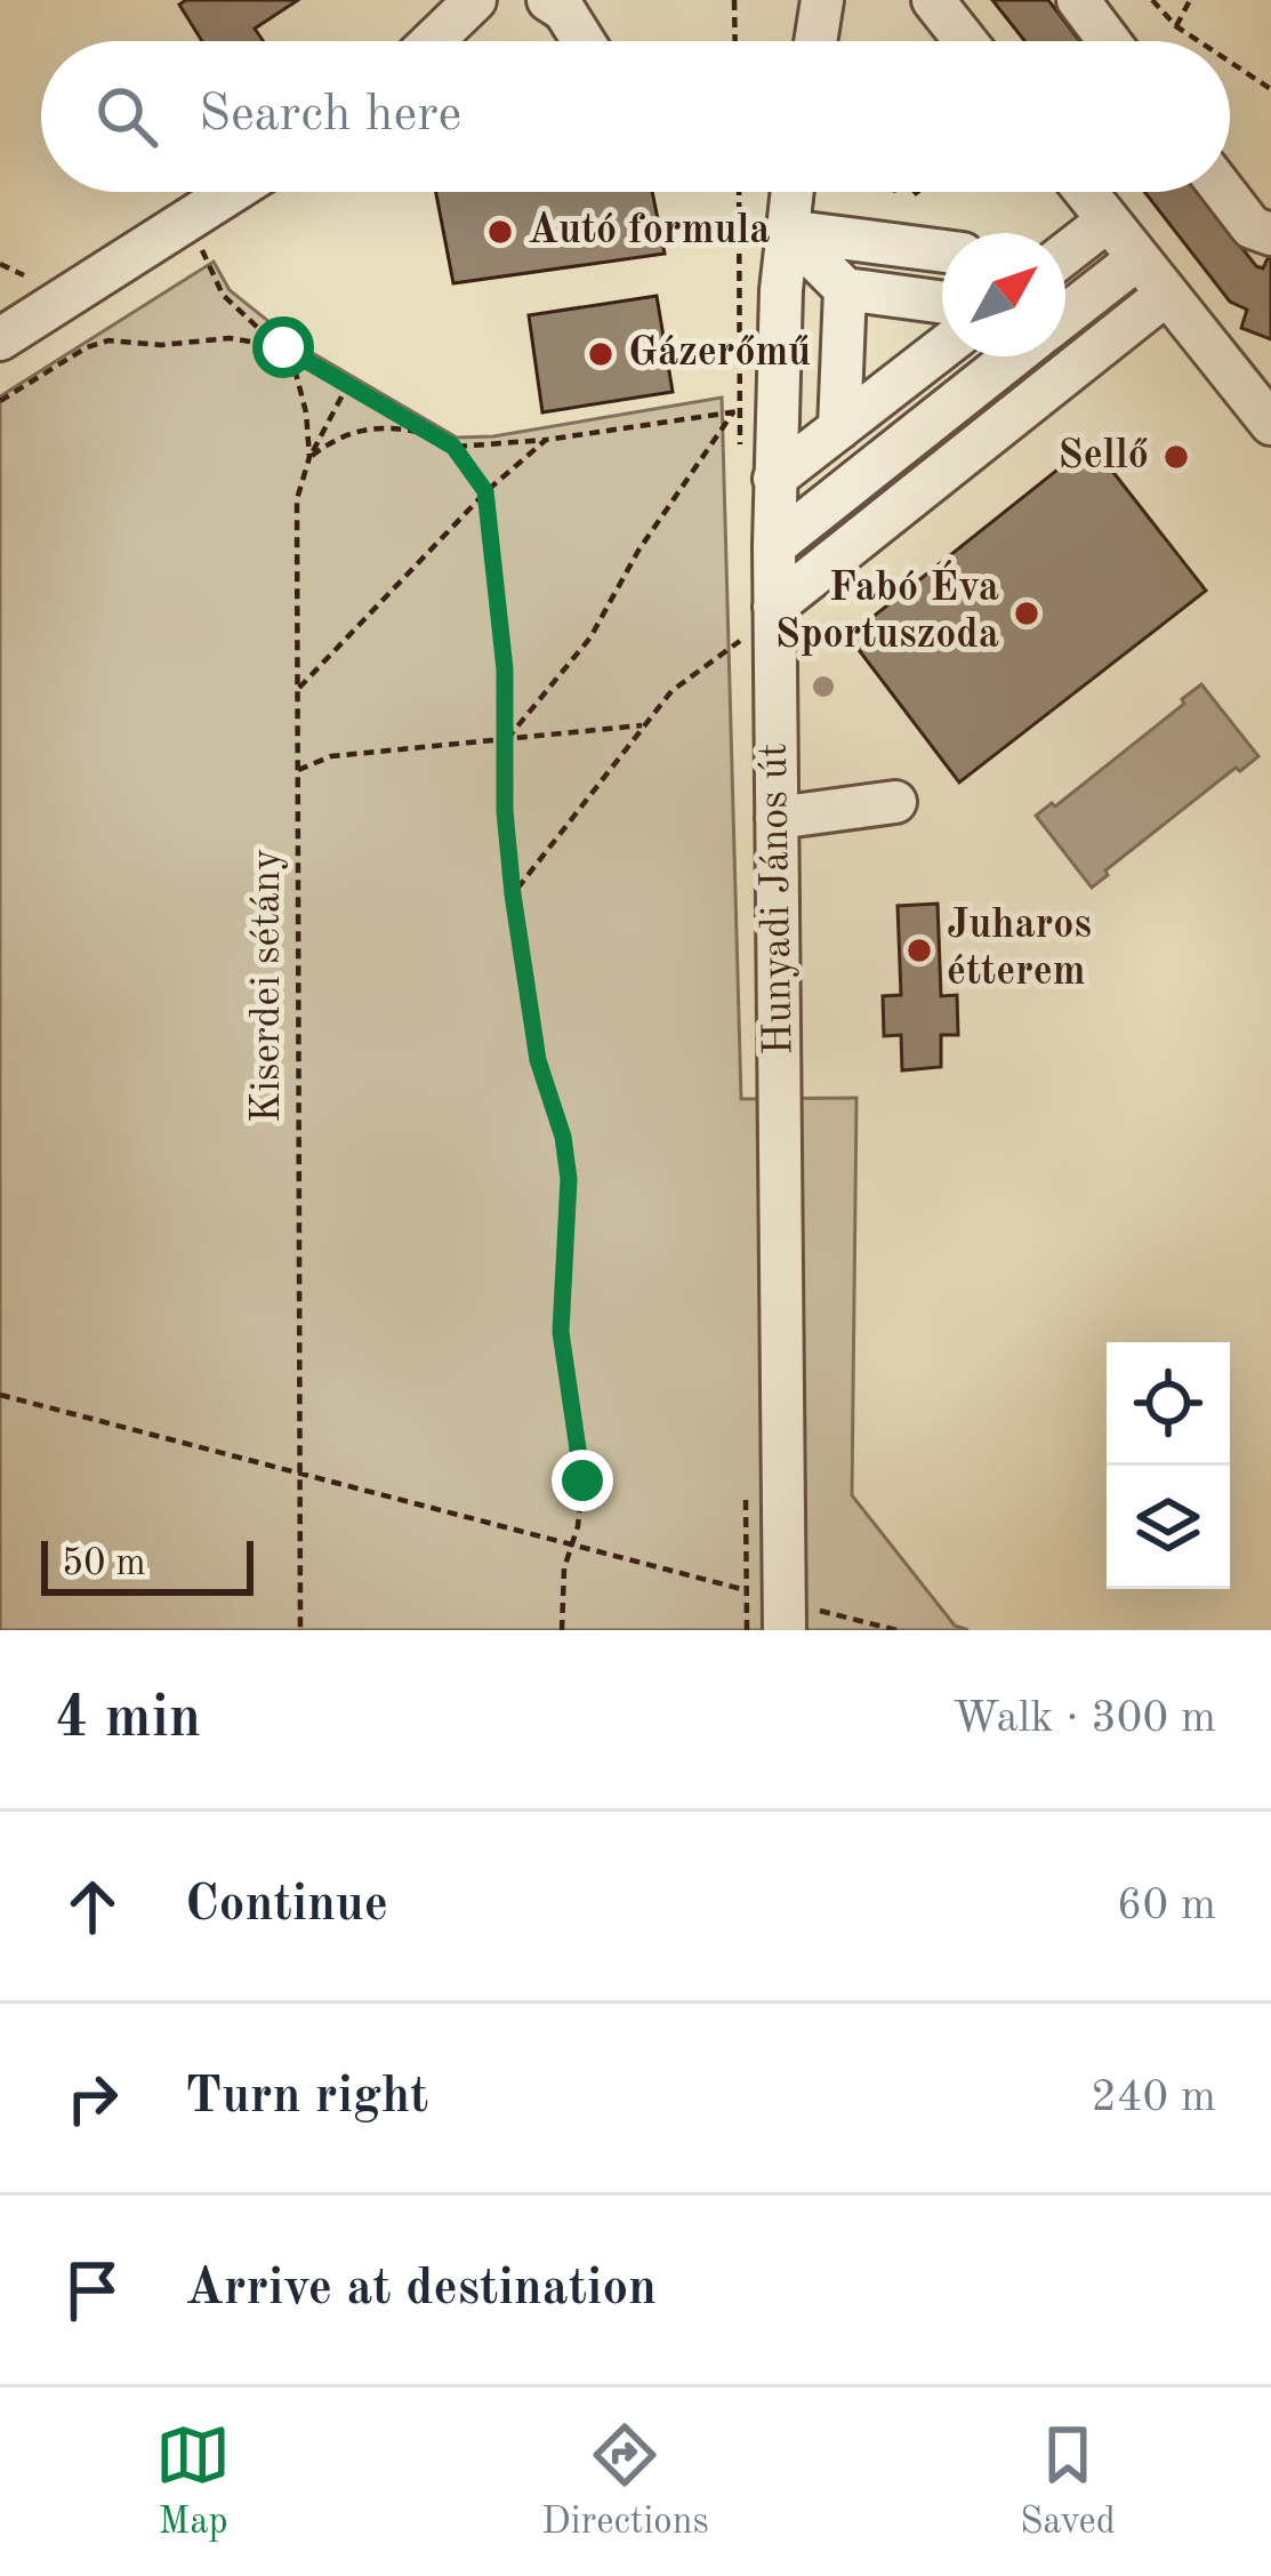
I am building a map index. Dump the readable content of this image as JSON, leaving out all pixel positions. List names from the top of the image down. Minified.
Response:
{"streets":{"street":["Hunyadi János út"],"path":["Kiserdei sétány"]},"places":["Autó formula","Gázerőmű","Sellő","Fabó Éva Sportuszoda","Juharos étterem"],"scale_bar":"50 m","north":"top right","page":{"search":"Search here","scale":"50 m","heading":["4 min","Walk · 300 m"],"list":[["Continue","60 m"],["Turn right","240 m"],"Arrive at destination"],"nav":["Map","Directions","Saved"]}}
